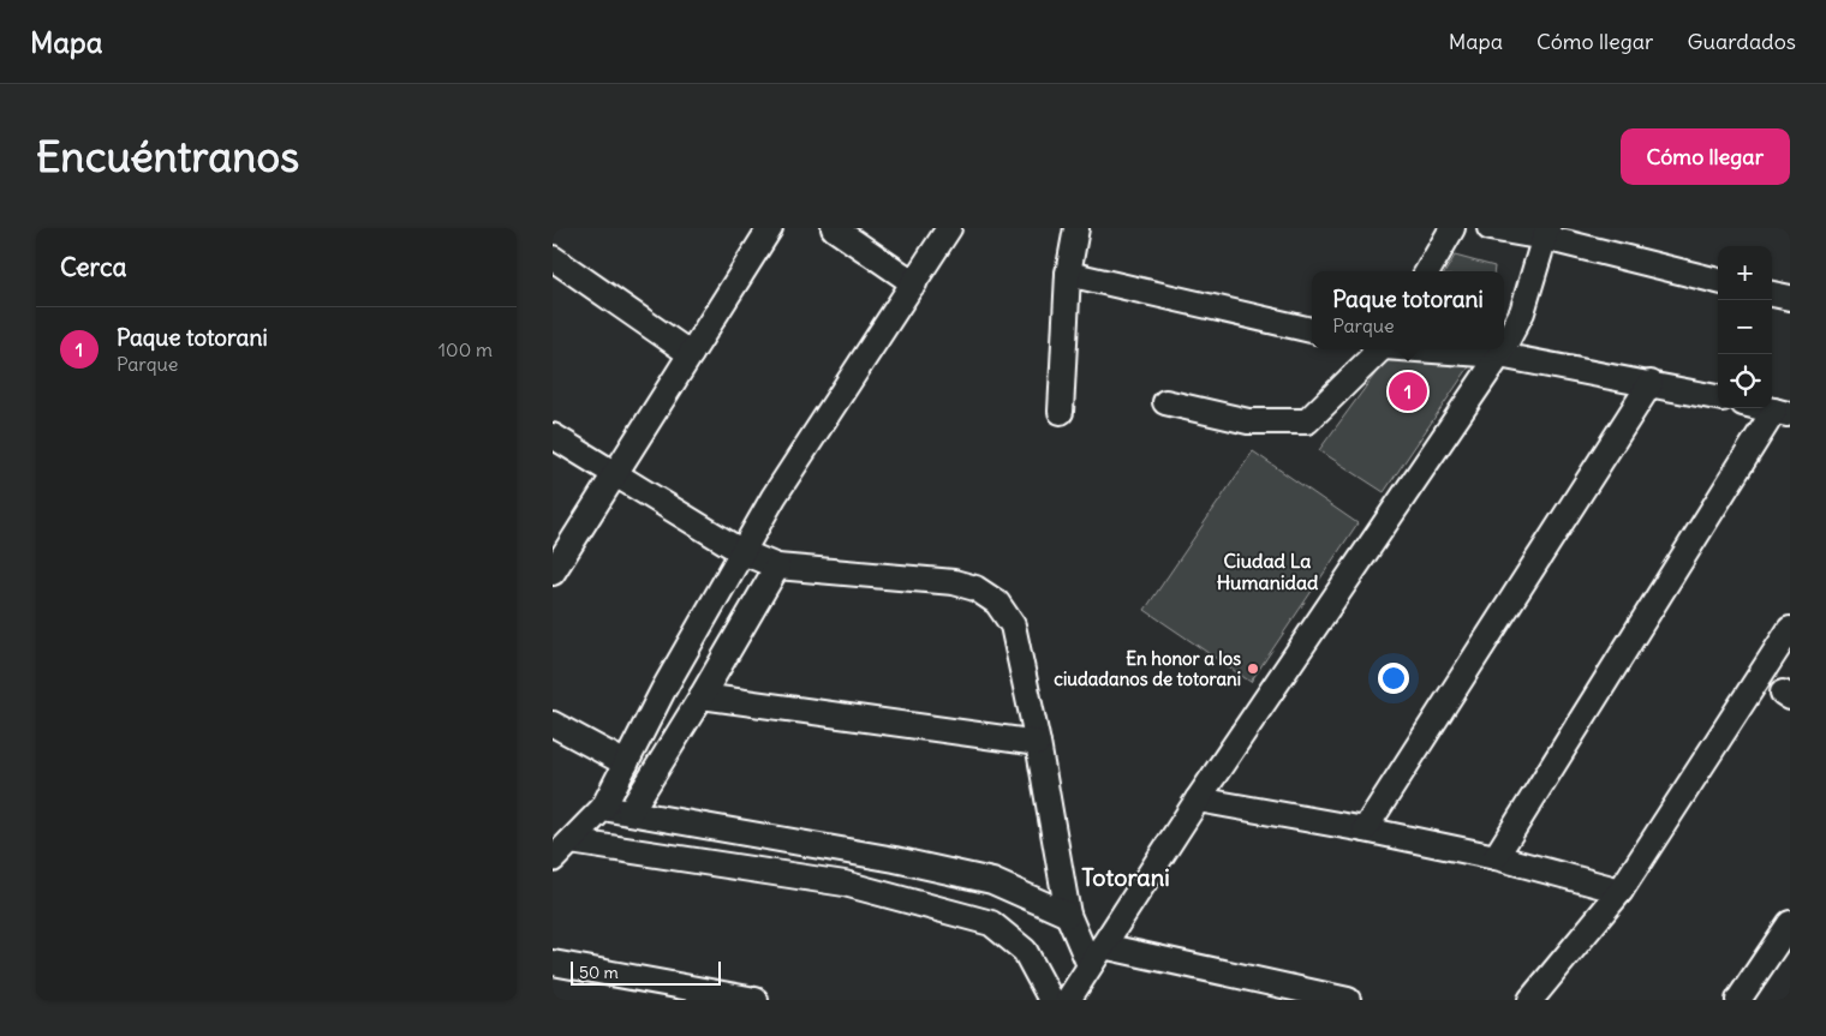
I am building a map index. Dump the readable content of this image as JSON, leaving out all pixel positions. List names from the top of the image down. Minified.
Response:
{"districts":["Ciudad La Humanidad","Totorani"],"places":["En honor a los ciudadanos de totorani"],"scale_bar":"50 m","page":{"header":"Mapa","nav":["Mapa","Cómo llegar","Guardados"],"buttons":"Cómo llegar","title":"Encuéntranos","heading":"Cerca","map_buttons":["+","−"],"popup":["Paque totorani","Parque"],"list":[{"mark":"1","name":"Paque totorani","note":"Parque","value":"100 m"}],"pins":"1","scale":"50 m"}}
